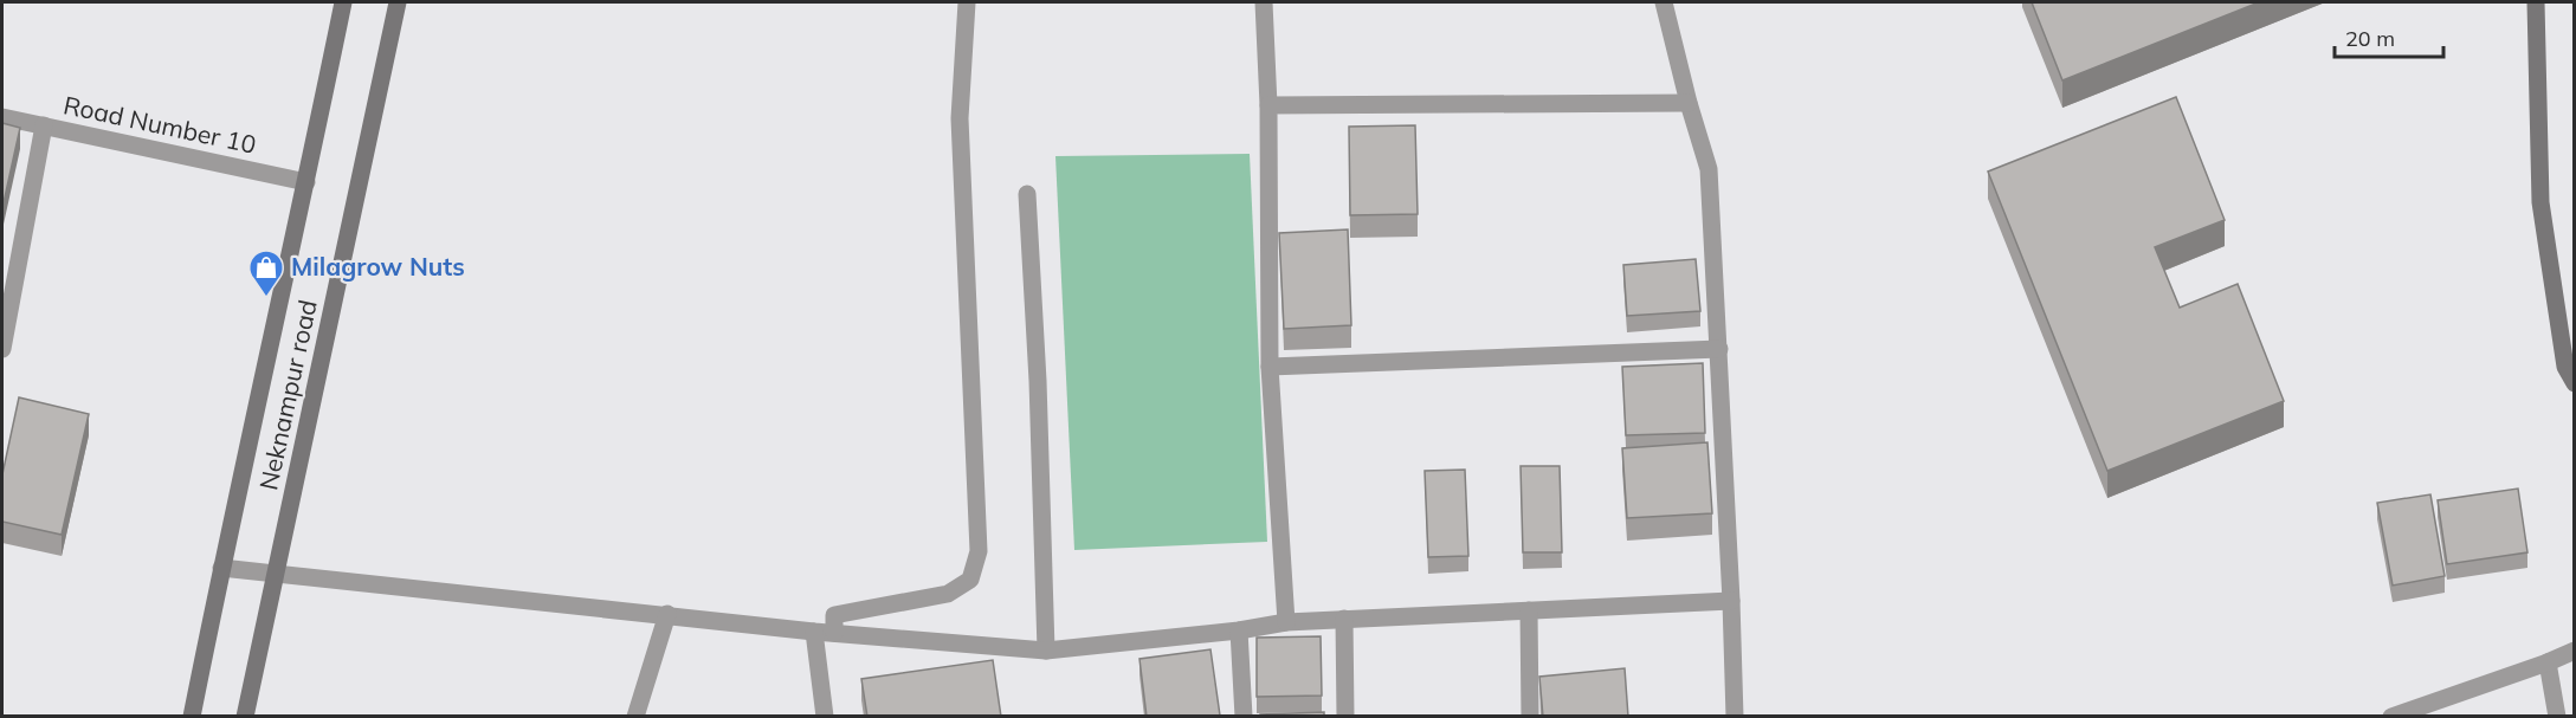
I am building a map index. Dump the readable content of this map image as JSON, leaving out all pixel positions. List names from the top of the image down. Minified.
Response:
{"streets":{"street":["Road Number 10","Neknampur road"]},"crossings":[["Road Number 10","Neknampur road"]],"places":{"shop":["Milagrow Nuts"]},"scale_bar":"20 m"}
